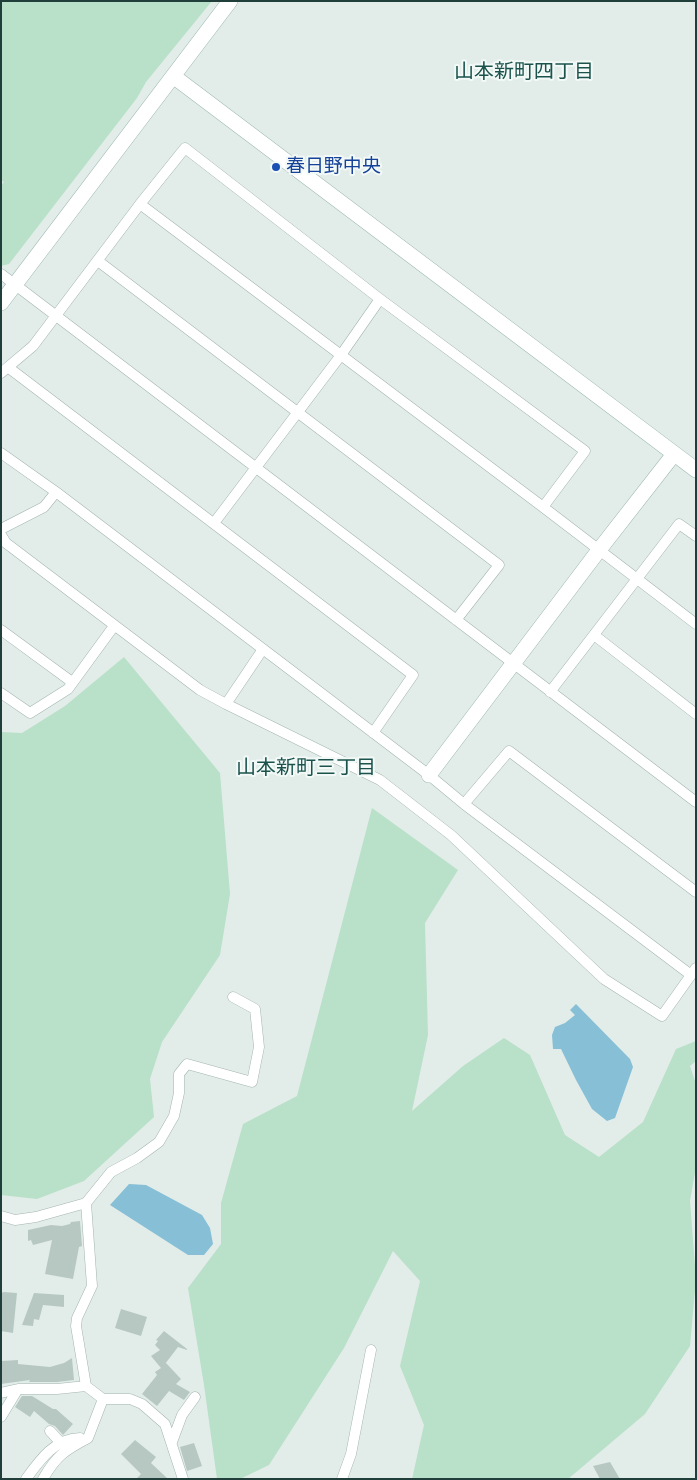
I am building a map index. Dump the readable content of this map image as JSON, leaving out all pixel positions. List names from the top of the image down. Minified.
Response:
{"districts":["山本新町四丁目","山本新町三丁目"],"places":["春日野中央"]}
